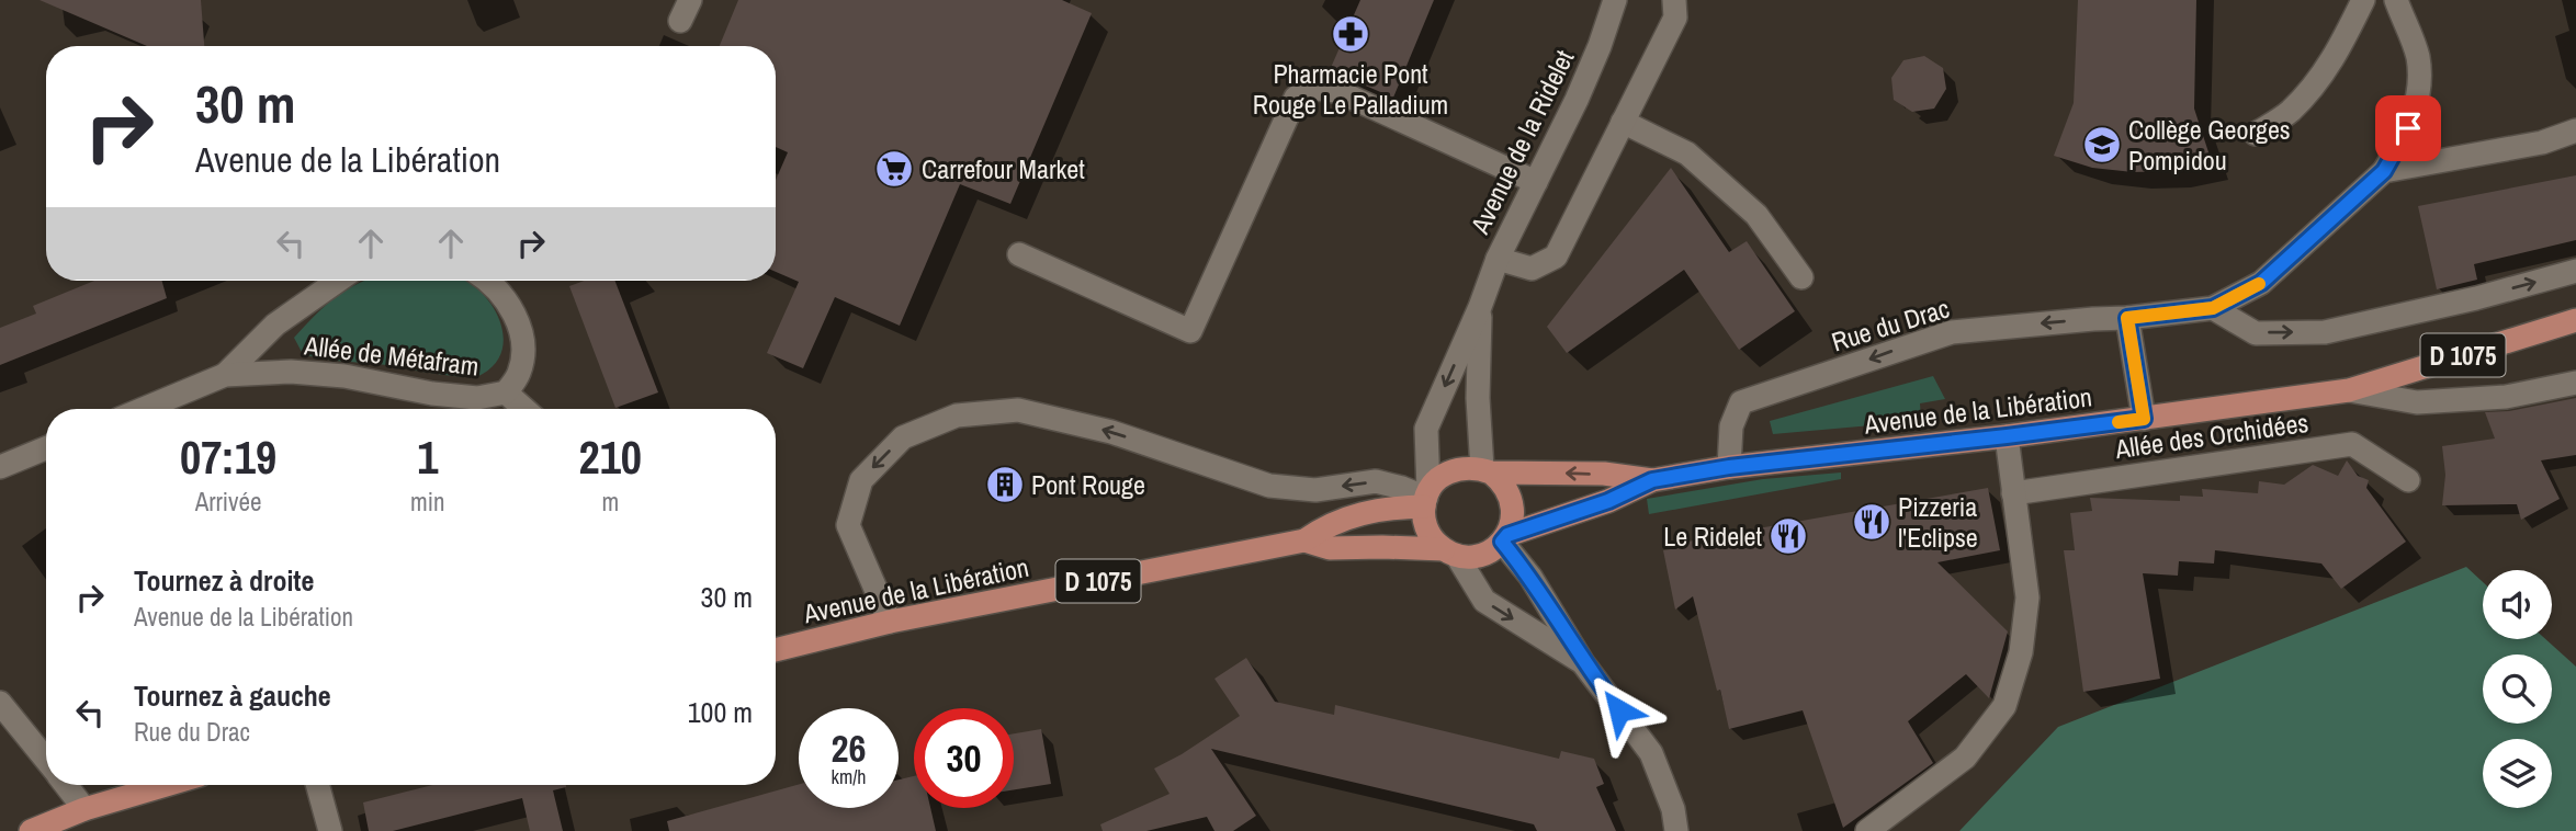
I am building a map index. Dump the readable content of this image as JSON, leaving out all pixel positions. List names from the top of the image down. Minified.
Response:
{"streets":{"main road":["D 1075","Avenue de la Libération"],"street":["Avenue de la Ridelet","Rue du Drac","Allée de Métafram","Allée des Orchidées"]},"crossings":[["Avenue de la Ridelet","Avenue de la Libération"],["Rue du Drac","Avenue de la Libération"]],"one_way":["Rue du Drac"],"places":{"pharmacy":["Pharmacie Pont Rouge Le Palladium"],"school or university":["Collège Georges Pompidou"],"supermarket":["Carrefour Market"],"building":["Pont Rouge"],"restaurant":["Pizzeria l'Eclipse","Le Ridelet"]},"page":{"turn":["30 m","Avenue de la Libération"],"eta":["07:19","Arrivée","1","min","210","m"],"list":[{"name":"Tournez à droite","note":"Avenue de la Libération","value":"30 m"},{"name":"Tournez à gauche","note":"Rue du Drac","value":"100 m"}],"speed":"26 km/h","limit":"30"}}
